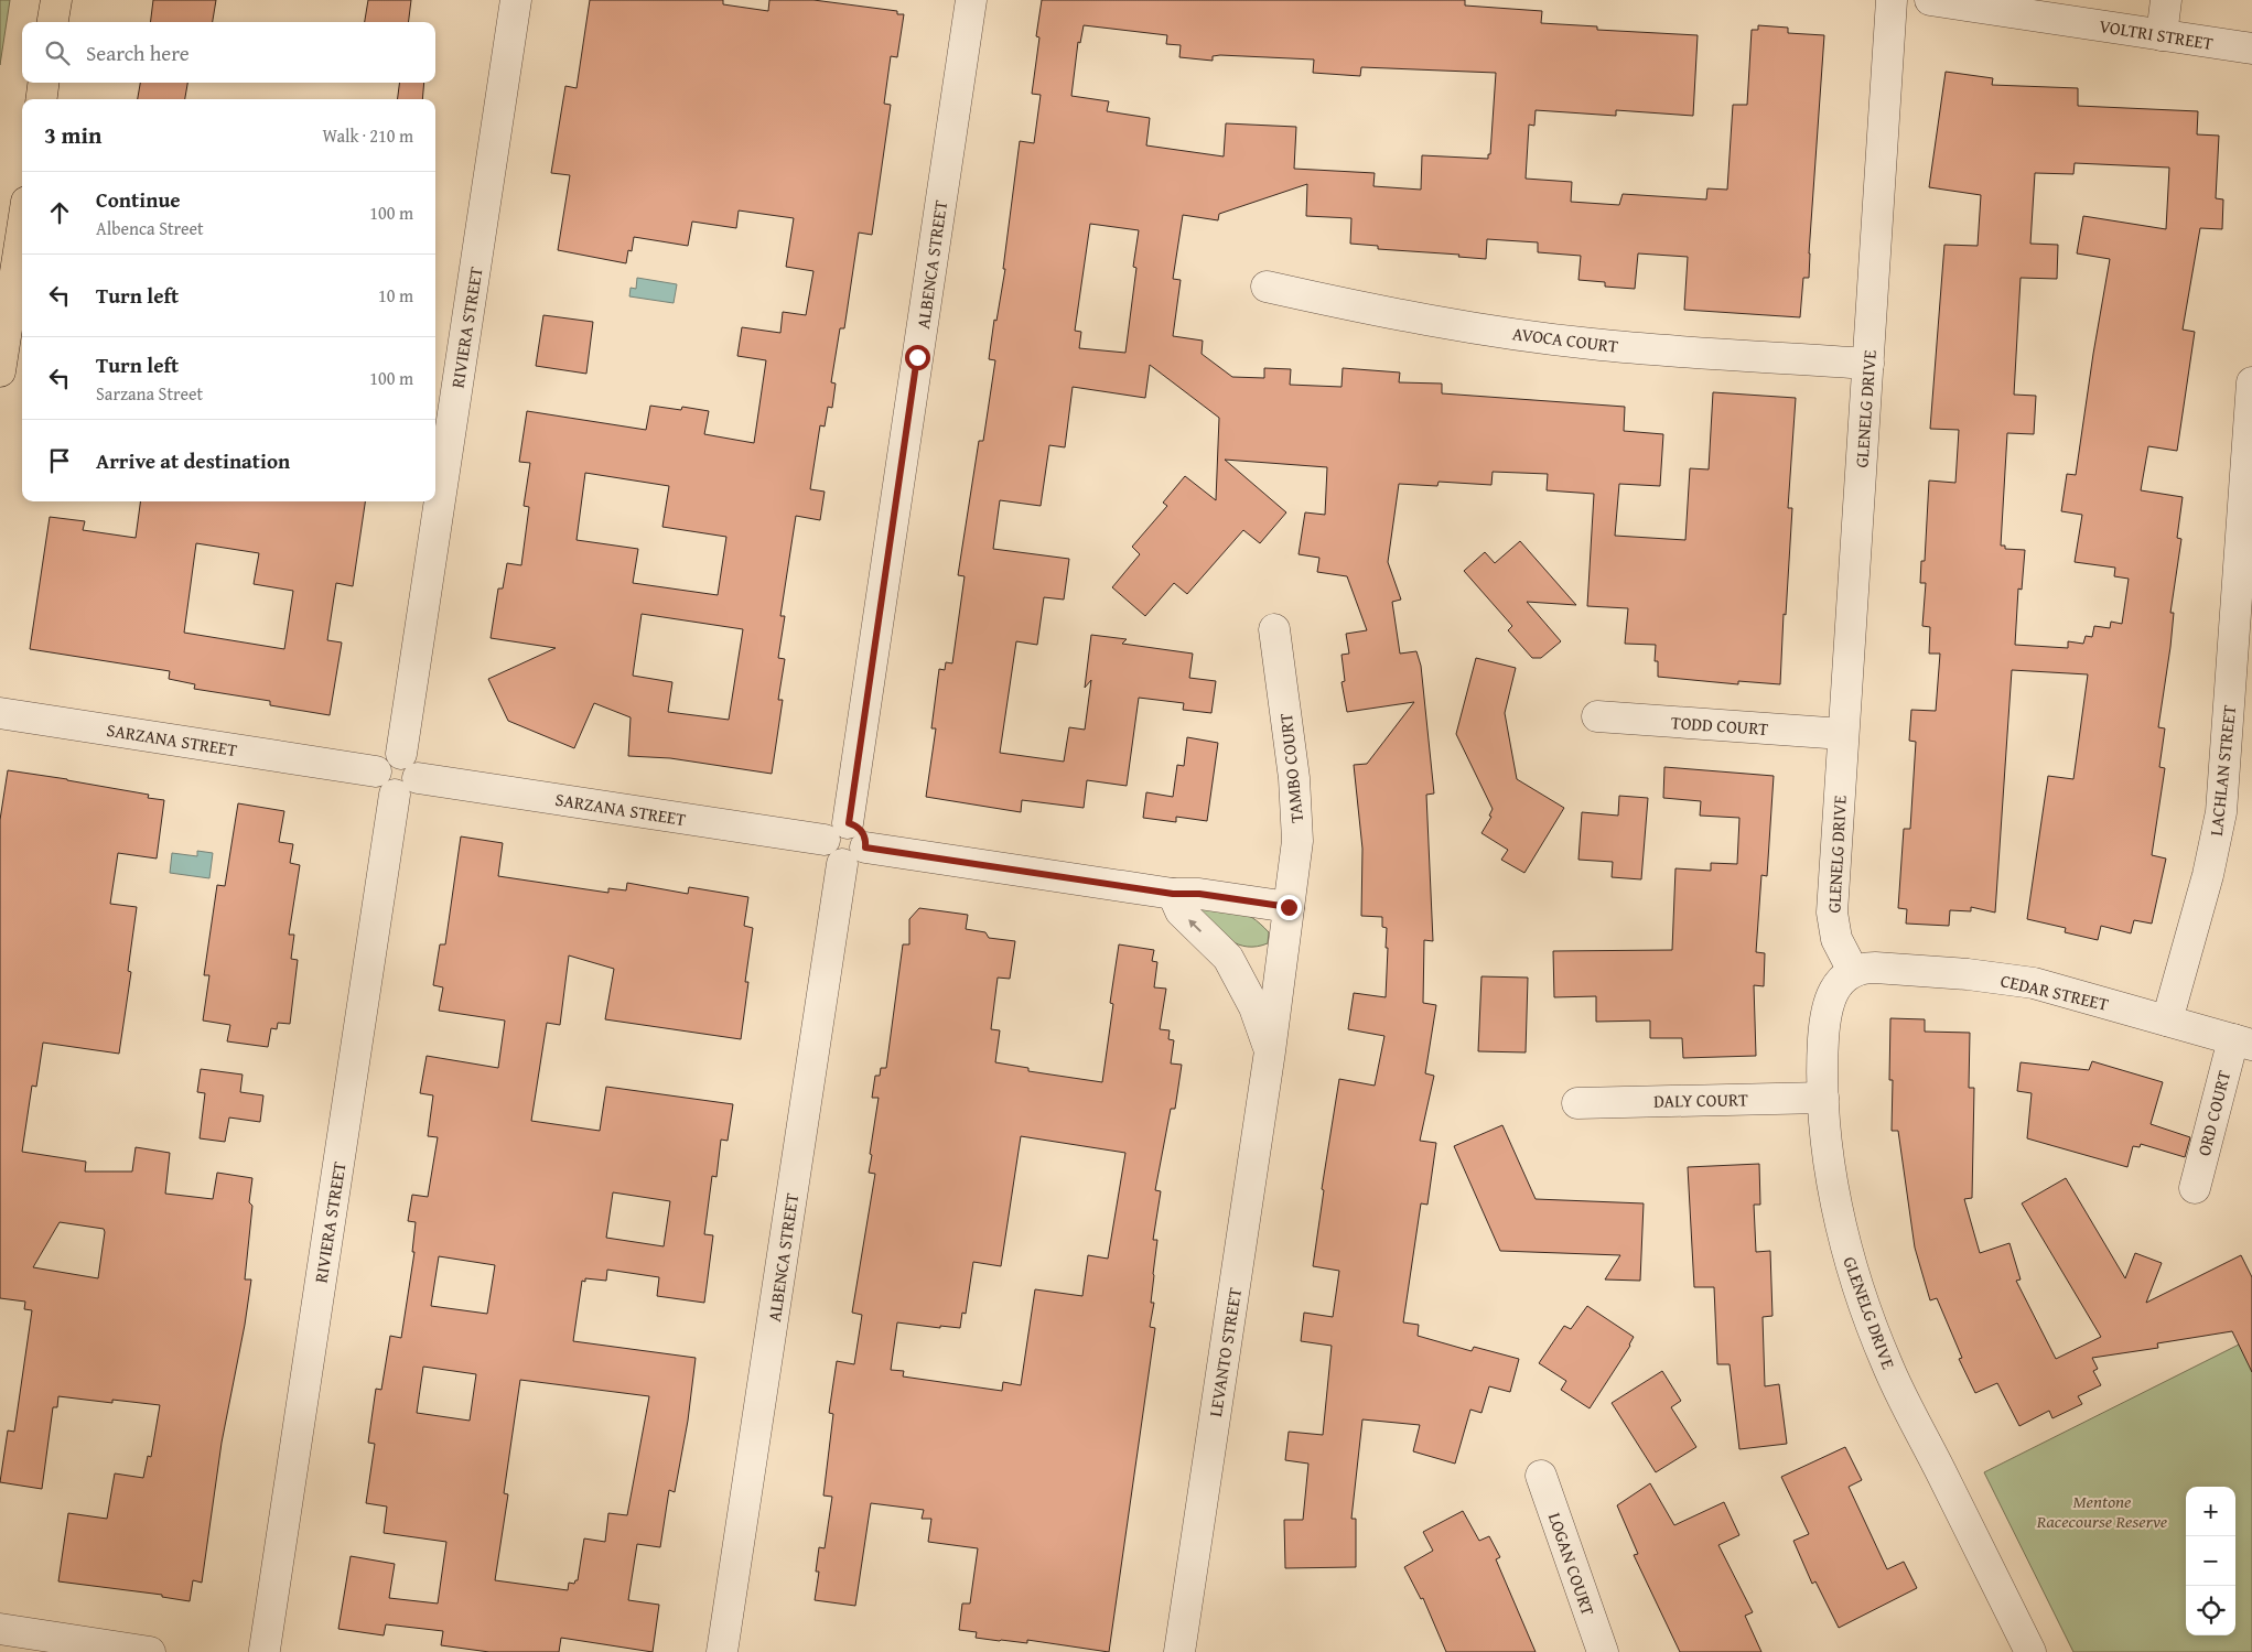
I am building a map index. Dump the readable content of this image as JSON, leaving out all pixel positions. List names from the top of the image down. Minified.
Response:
{"streets":{"street":["VOLTRI STREET","ALBENCA STREET","RIVIERA STREET","AVOCA COURT","GLENELG DRIVE","TODD COURT","SARZANA STREET","TAMBO COURT","LACHLAN STREET","CEDAR STREET","DALY COURT","ORD COURT","LEVANTO STREET","LOGAN COURT"]},"crossings":[["ALBENCA STREET","SARZANA STREET"],["RIVIERA STREET","SARZANA STREET"],["AVOCA COURT","GLENELG DRIVE"],["GLENELG DRIVE","TODD COURT"],["GLENELG DRIVE","CEDAR STREET"],["GLENELG DRIVE","DALY COURT"],["TAMBO COURT","LEVANTO STREET"],["LACHLAN STREET","CEDAR STREET"],["CEDAR STREET","ORD COURT"]],"parks":["Mentone Racecourse Reserve"],"page":{"search":"Search here","heading":["3 min","Walk · 210 m"],"list":[["Continue","Albenca Street","100 m"],["Turn left","10 m"],["Turn left","Sarzana Street","100 m"],"Arrive at destination"],"map_buttons":["+","−"]}}
